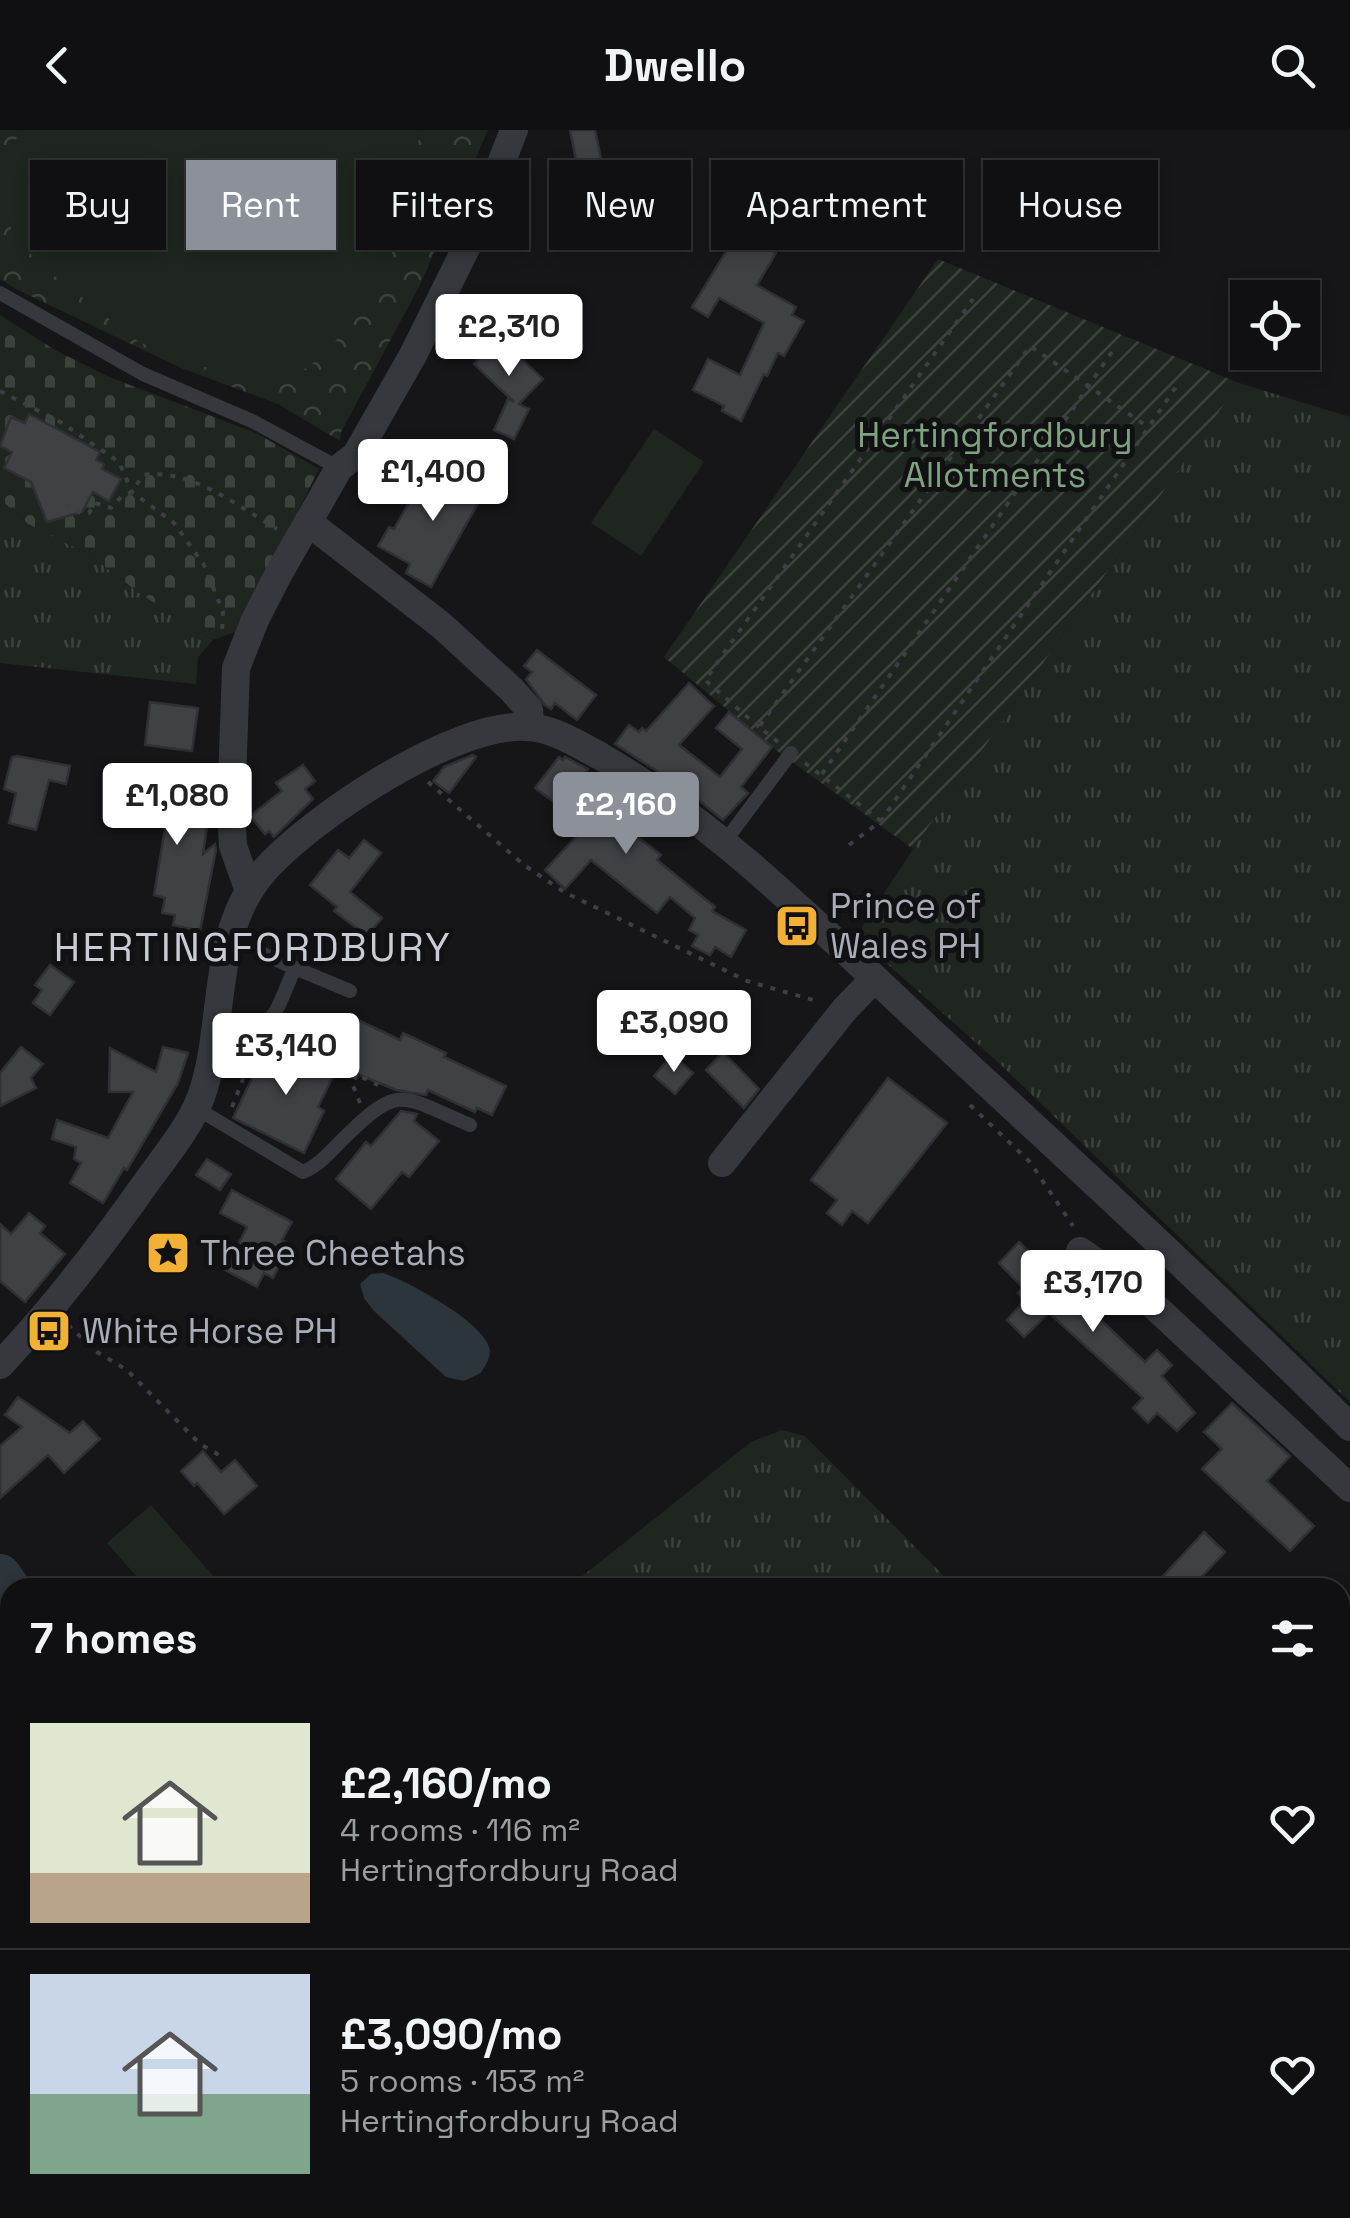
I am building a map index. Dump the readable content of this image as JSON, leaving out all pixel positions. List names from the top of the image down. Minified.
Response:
{"districts":["HERTINGFORDBURY"],"parks":["Hertingfordbury Allotments"],"places":{"bus stop":["Prince of Wales PH","White Horse PH"],"place":["Three Cheetahs"]},"page":{"header":"Dwello","chip":["Buy","Rent","Filters","New","Apartment","House"],"price":["£2,310","£1,400","£1,080","£2,160","£3,090","£3,140","£3,170"],"heading":"7 homes","list":[{"name":"£2,160/mo","note":"4 rooms · 116 m² · Hertingfordbury Road"},{"name":"£3,090/mo","note":"5 rooms · 153 m² · Hertingfordbury Road"}]}}
